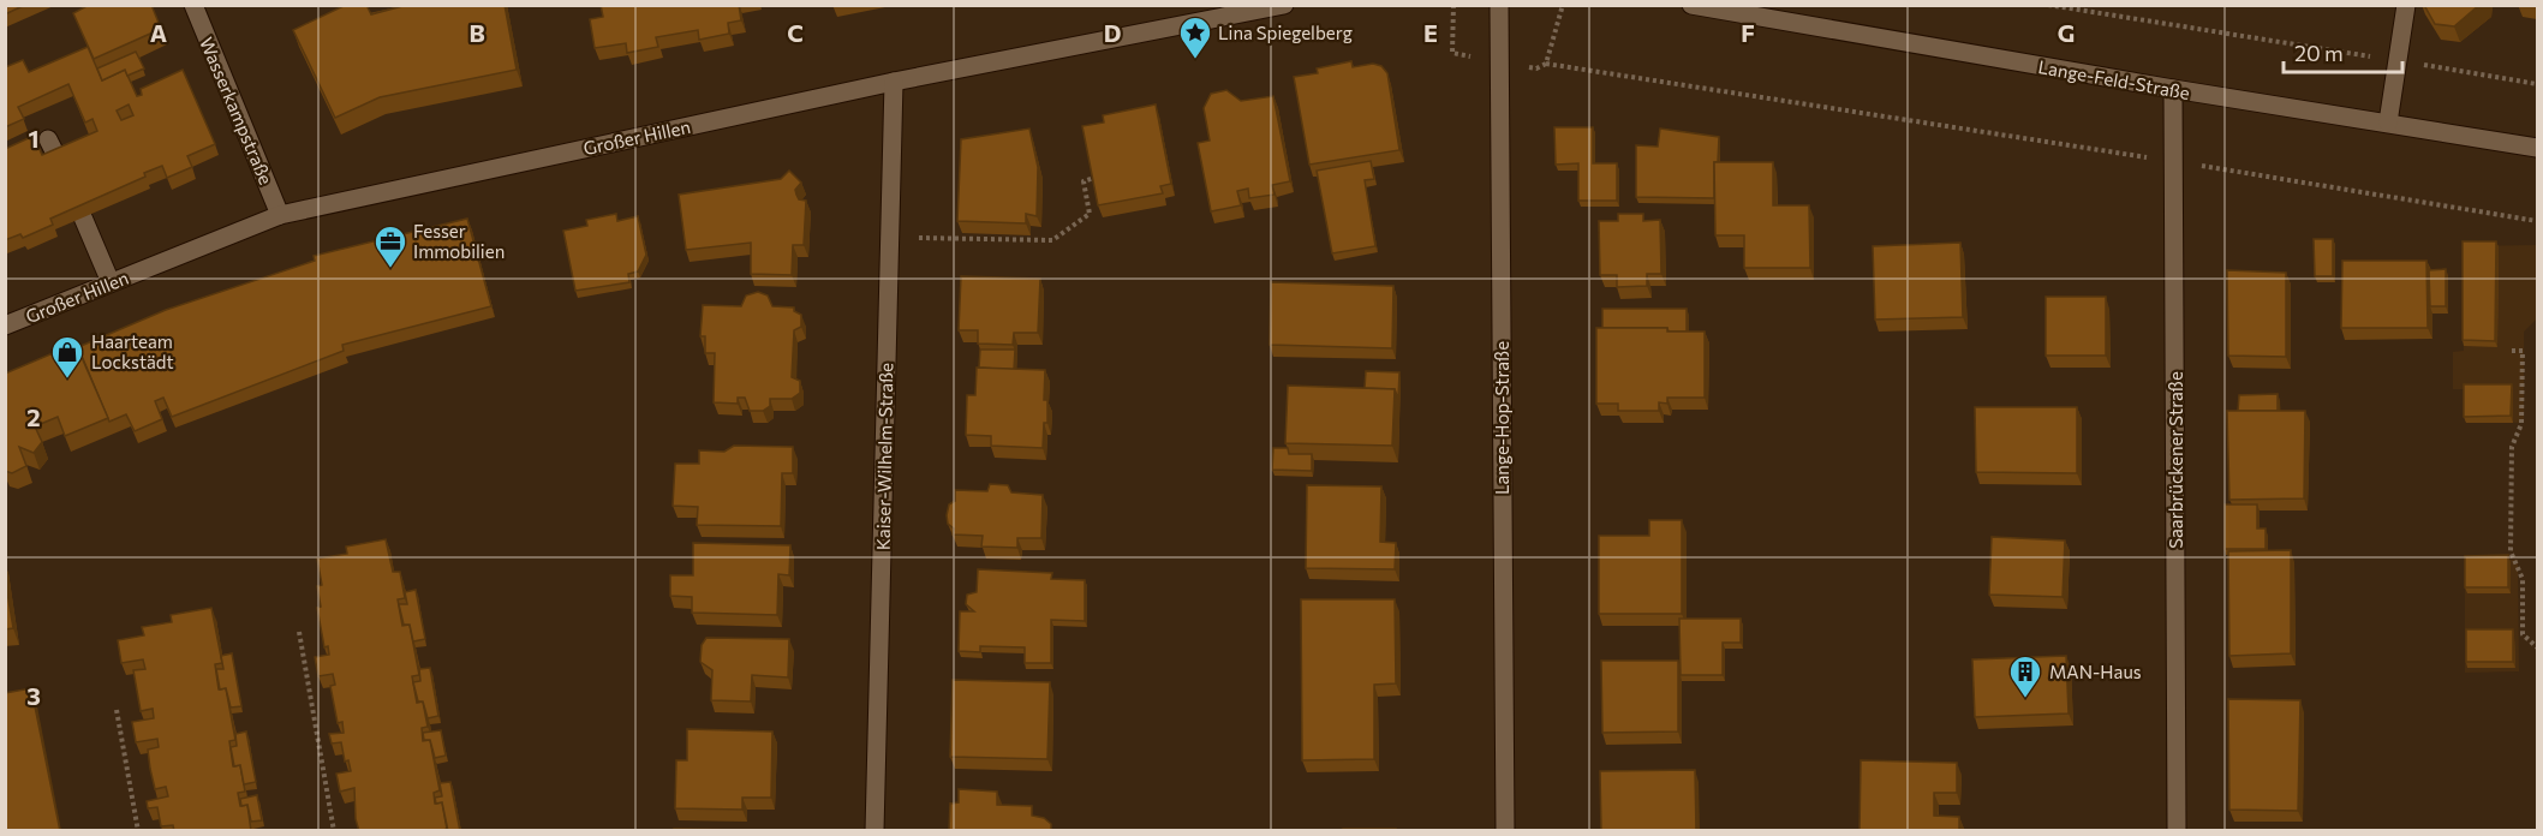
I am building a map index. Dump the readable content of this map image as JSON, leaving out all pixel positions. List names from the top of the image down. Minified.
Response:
{"streets":{"street":["Lange-Feld-Straße","Wasserkampstraße","Großer Hillen","Lange-Hop-Straße","Kaiser-Wilhelm-Straße","Saarbrückener Straße"]},"crossings":[["Lange-Feld-Straße","Saarbrückener Straße"],["Wasserkampstraße","Großer Hillen"],["Großer Hillen","Kaiser-Wilhelm-Straße"]],"places":{"place":["Lina Spiegelberg"],"office":["Fesser Immobilien"],"shop":["Haarteam Lockstädt"],"building":["MAN-Haus"]},"scale_bar":"20 m","grid":{"columns":["A","B","C","D","E","F","G"],"rows":["1","2","3"]}}
